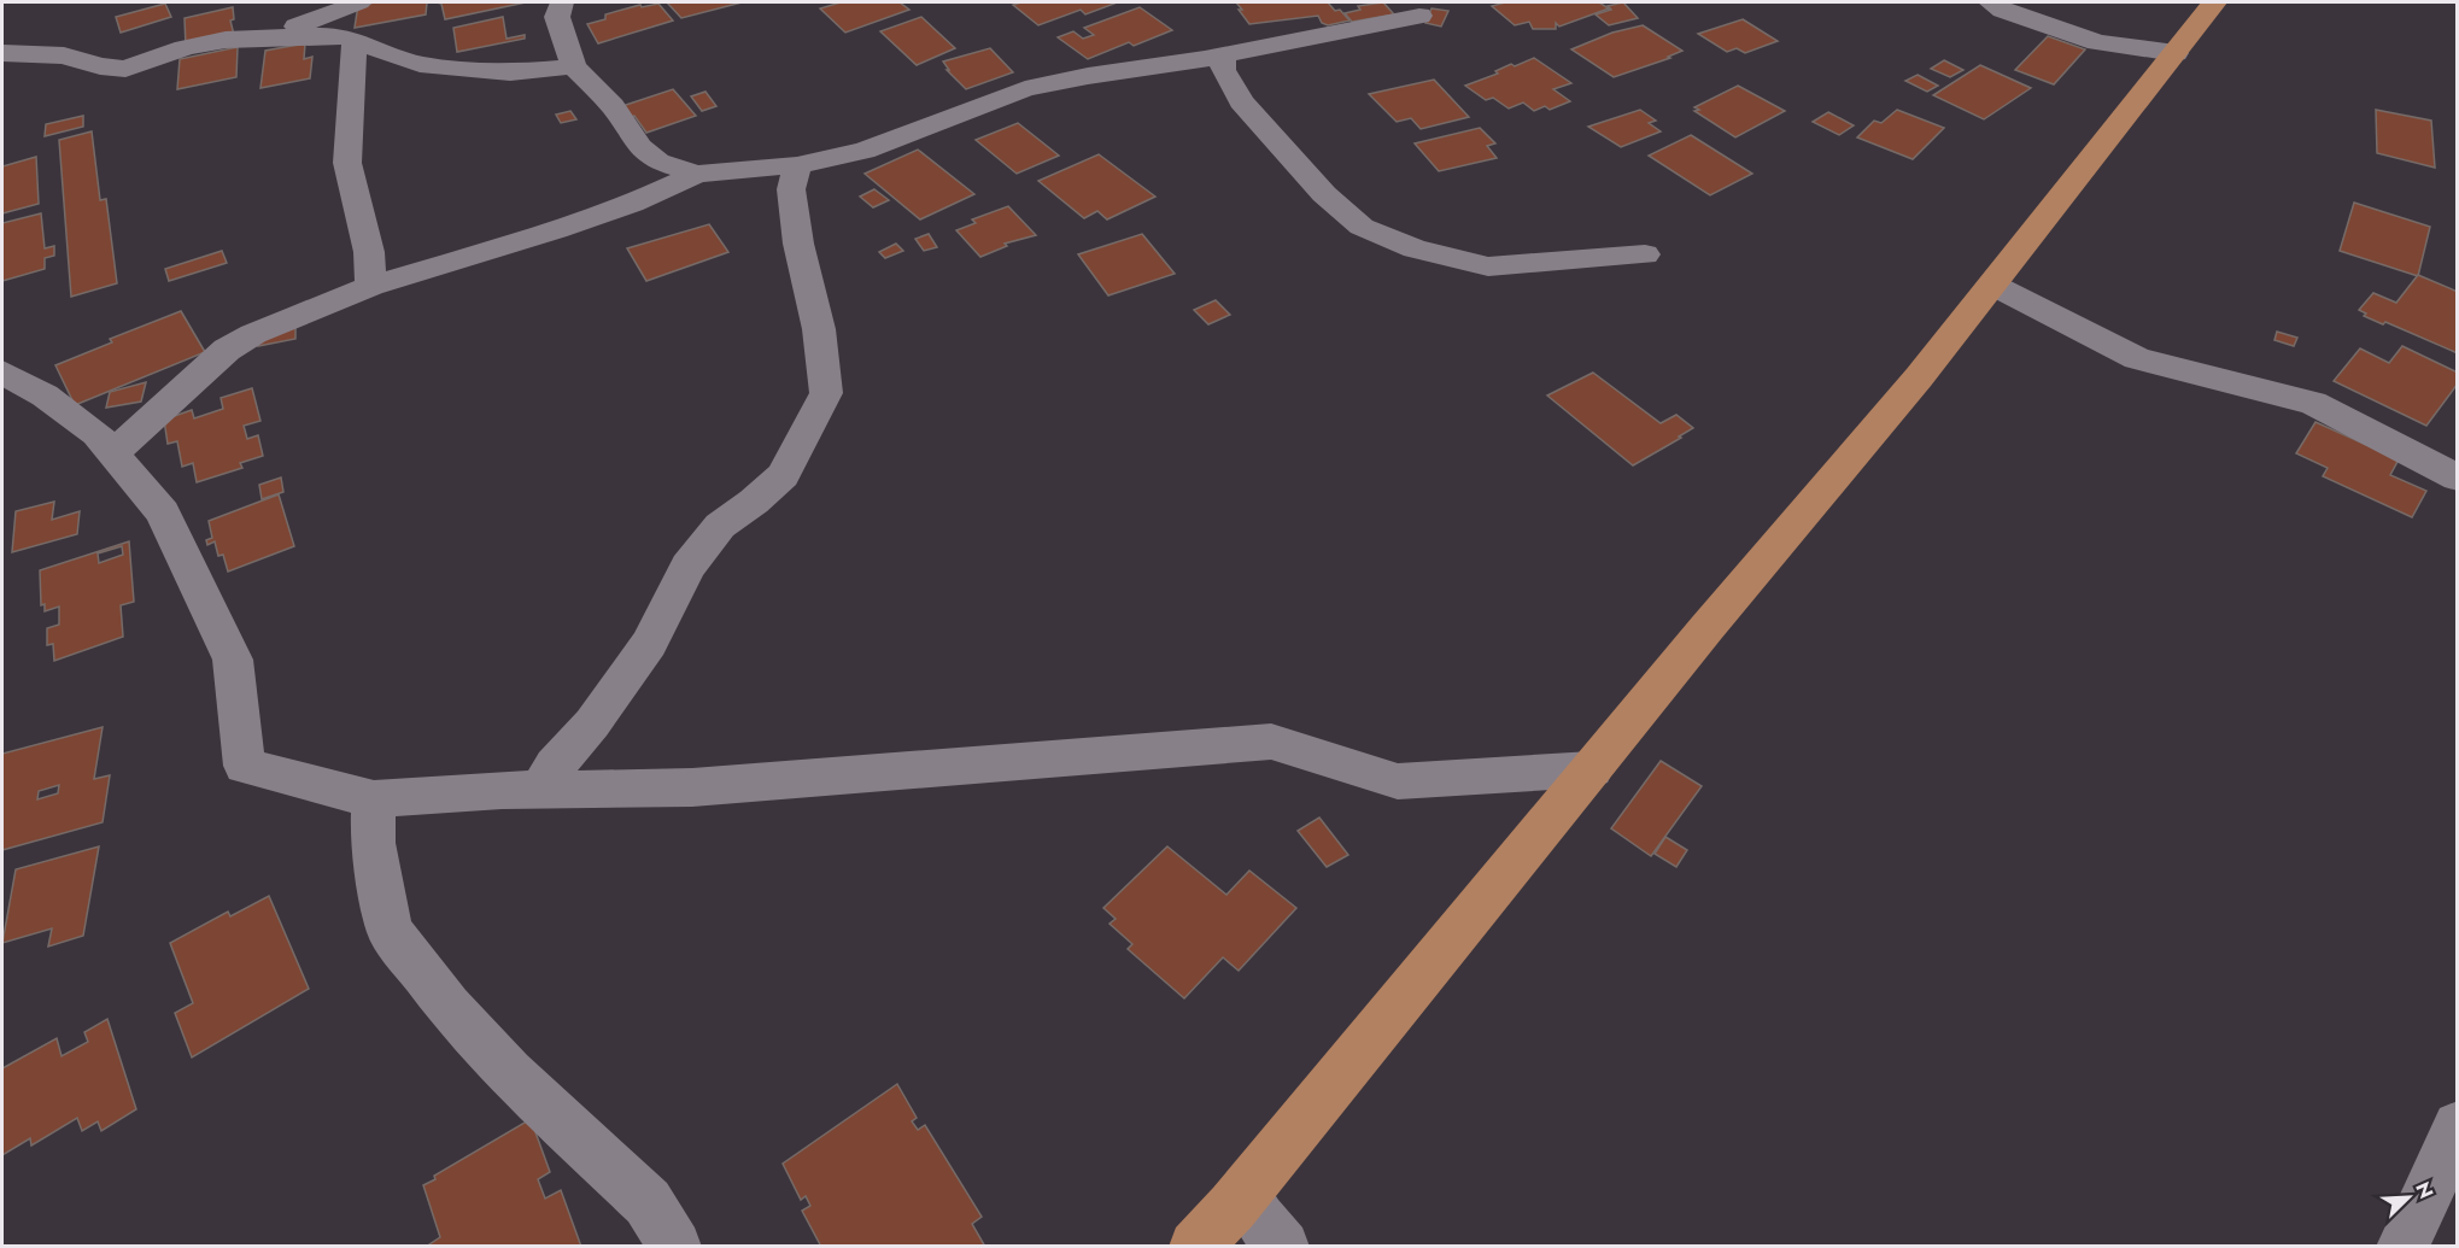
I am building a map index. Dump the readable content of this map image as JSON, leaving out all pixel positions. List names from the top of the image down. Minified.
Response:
{"north":"top right"}
